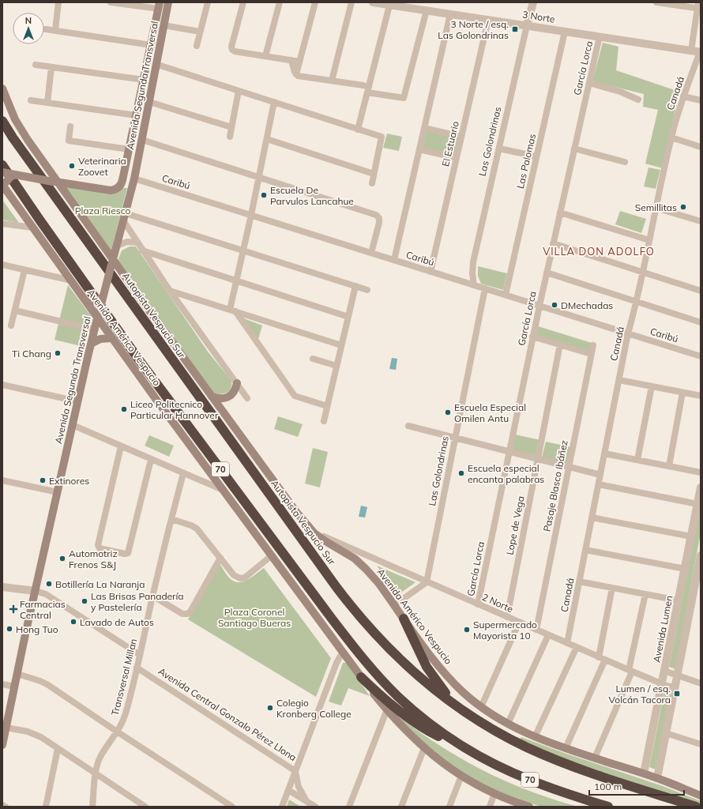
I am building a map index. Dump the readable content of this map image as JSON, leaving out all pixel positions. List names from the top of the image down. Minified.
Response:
{"streets":{"highway":["Autopista Vespucio Sur","70"],"main road":["Avenida Segunda Transversal","Avenida Américo Vespucio"],"street":["3 Norte","García Lorca","Canadá","Las Golondrinas","El Estuario","Las Palomas","Caribú","Pasaje Blasco Ibáñez","Lope de Vega","2 Norte","Avenida Lumen","Transversal Millan","Avenida Central Gonzalo Pérez Llona"]},"crossings":[["3 Norte","García Lorca"],["3 Norte","Canadá"],["3 Norte","Las Golondrinas"],["3 Norte","El Estuario"],["3 Norte","Las Palomas"],["García Lorca","Caribú"],["García Lorca","2 Norte"],["Avenida Segunda Transversal","Caribú"],["Avenida Segunda Transversal","Avenida Américo Vespucio"],["Canadá","Caribú"],["Canadá","2 Norte"],["Las Golondrinas","Caribú"],["Las Golondrinas","2 Norte"],["El Estuario","Caribú"],["Las Palomas","Caribú"],["Avenida Américo Vespucio","2 Norte"],["Avenida Américo Vespucio","Avenida Lumen"],["Pasaje Blasco Ibáñez","2 Norte"],["Lope de Vega","2 Norte"],["2 Norte","Avenida Lumen"],["Transversal Millan","Avenida Central Gonzalo Pérez Llona"]],"districts":["VILLA DON ADOLFO"],"parks":["Plaza Riesco","Plaza Coronel Santiago Bueras"],"places":{"transit":["3 Norte / esq. Las Golondrinas","Lumen / esq. Volcán Tacora"],"other":["Veterinaria Zoovet","Escuela De Parvulos Lancahue","Semillitas","DMechadas","Ti Chang","Liceo Politecnico Particular Hannover","Escuela Especial Omilen Antu","Escuela especial encanta palabras","Extinores","Automotriz Frenos S&J","Botillería La Naranja","Las Brisas Panadería y Pastelería","Lavado de Autos","Hong Tuo","Supermercado Mayorista 10","Colegio Kronberg College"],"health":["Farmacias Central"]},"scale_bar":"100 m","north":"top"}
